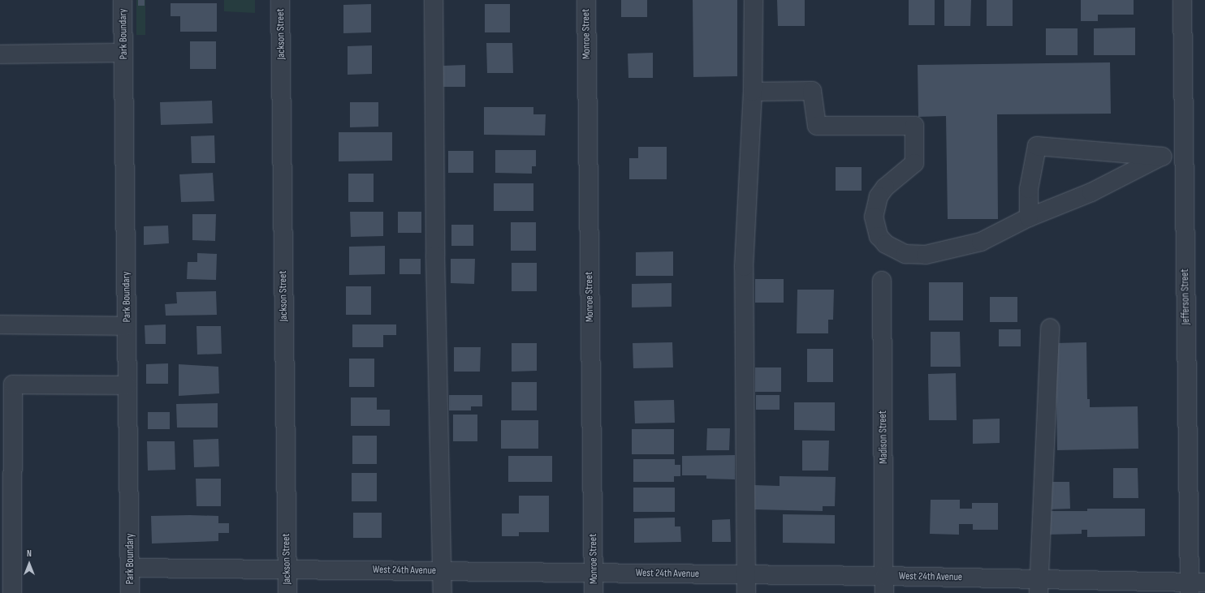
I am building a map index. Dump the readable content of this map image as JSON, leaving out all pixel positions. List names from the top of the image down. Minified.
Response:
{"streets":{"street":["Park Boundary","Jackson Street","Monroe Street","Jefferson Street","Madison Street","West 24th Avenue"]},"crossings":[["Park Boundary","West 24th Avenue"],["Jackson Street","West 24th Avenue"],["Monroe Street","West 24th Avenue"],["Jefferson Street","West 24th Avenue"],["Madison Street","West 24th Avenue"]],"north":"top"}
